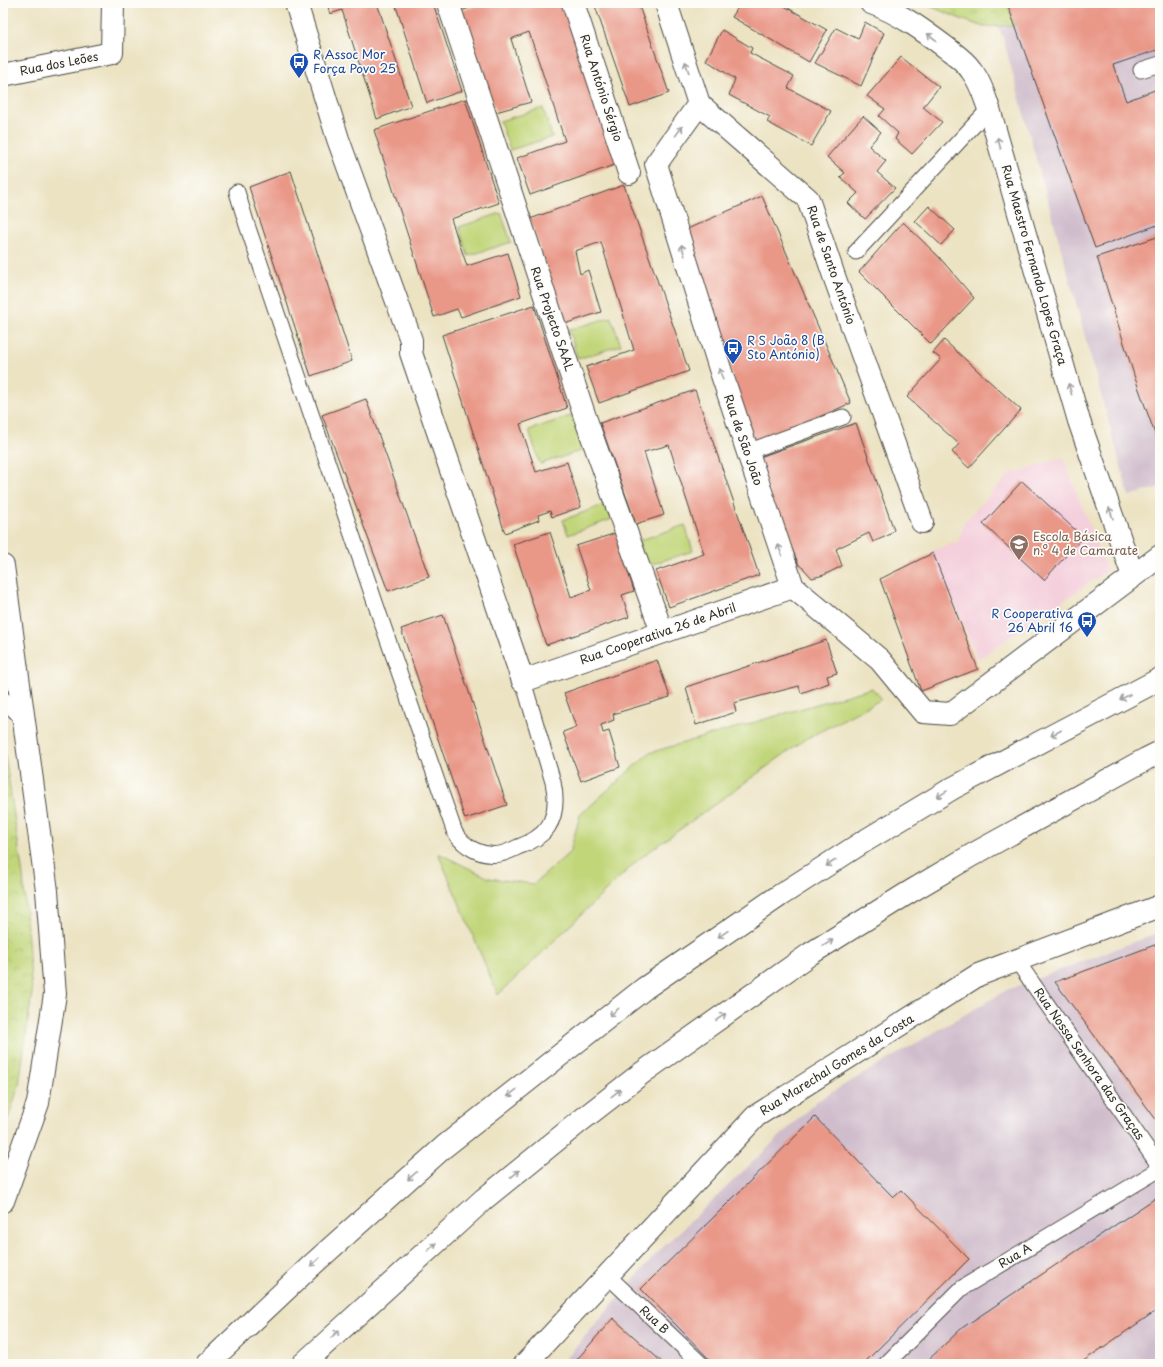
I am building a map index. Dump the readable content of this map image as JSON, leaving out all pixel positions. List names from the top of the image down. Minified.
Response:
{"streets":{"main road":["Rua dos Leões","Rua António Sérgio","Rua de Santo António","Rua Maestro Fernando Lopes Graça","Rua Projecto SAAL","Rua de São João","Rua Cooperativa 26 de Abril","Rua Marechal Gomes da Costa"],"lane":["Rua Nossa Senhora das Graças","Rua A","Rua B"]},"crossings":[["Rua de Santo António","Rua de São João"],["Rua Projecto SAAL","Rua Cooperativa 26 de Abril"],["Rua de São João","Rua Cooperativa 26 de Abril"],["Rua Nossa Senhora das Graças","Rua Marechal Gomes da Costa"],["Rua Nossa Senhora das Graças","Rua A"],["Rua Marechal Gomes da Costa","Rua B"]],"one_way":["Rua Maestro Fernando Lopes Graça","Rua de São João"],"places":{"bus stop":["R Assoc Mor Força Povo 25","R S João 8 (B Sto António)","R Cooperativa 26 Abril 16"],"school or university":["Escola Básica n.º 4 de Camarate"]}}
